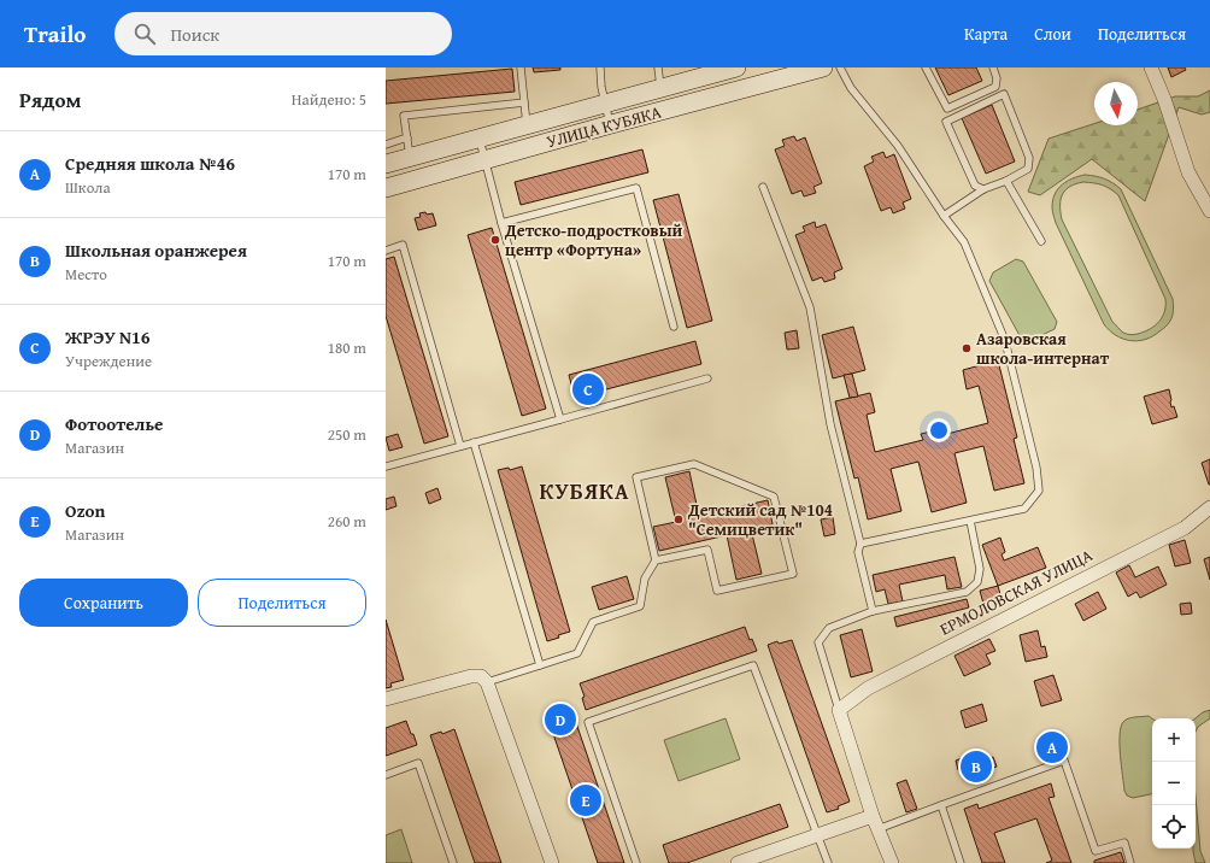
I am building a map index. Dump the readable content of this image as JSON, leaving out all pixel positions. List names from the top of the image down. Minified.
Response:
{"streets":{"street":["УЛИЦА КУБЯКА","ЕРМОЛОВСКАЯ УЛИЦА"]},"districts":["КУБЯКА"],"places":["Детско-подростковый центр «Фортуна»","Азаровская школа-интернат","Детский сад №104 \"Семицветик\""],"north":"bottom","page":{"header":"Trailo","search":"Поиск","nav":["Карта","Слои","Поделиться"],"heading":["Рядом","Найдено: 5"],"list":[{"mark":"A","name":"Средняя школа №46","note":"Школа","value":"170 m"},{"mark":"B","name":"Школьная оранжерея","note":"Место","value":"170 m"},{"mark":"C","name":"ЖРЭУ N16","note":"Учреждение","value":"180 m"},{"mark":"D","name":"Фотоотелье","note":"Магазин","value":"250 m"},{"mark":"E","name":"Ozon","note":"Магазин","value":"260 m"}],"pins":["C","D","A","B","E"],"buttons":["Сохранить","Поделиться"],"map_buttons":["+","−"]}}
